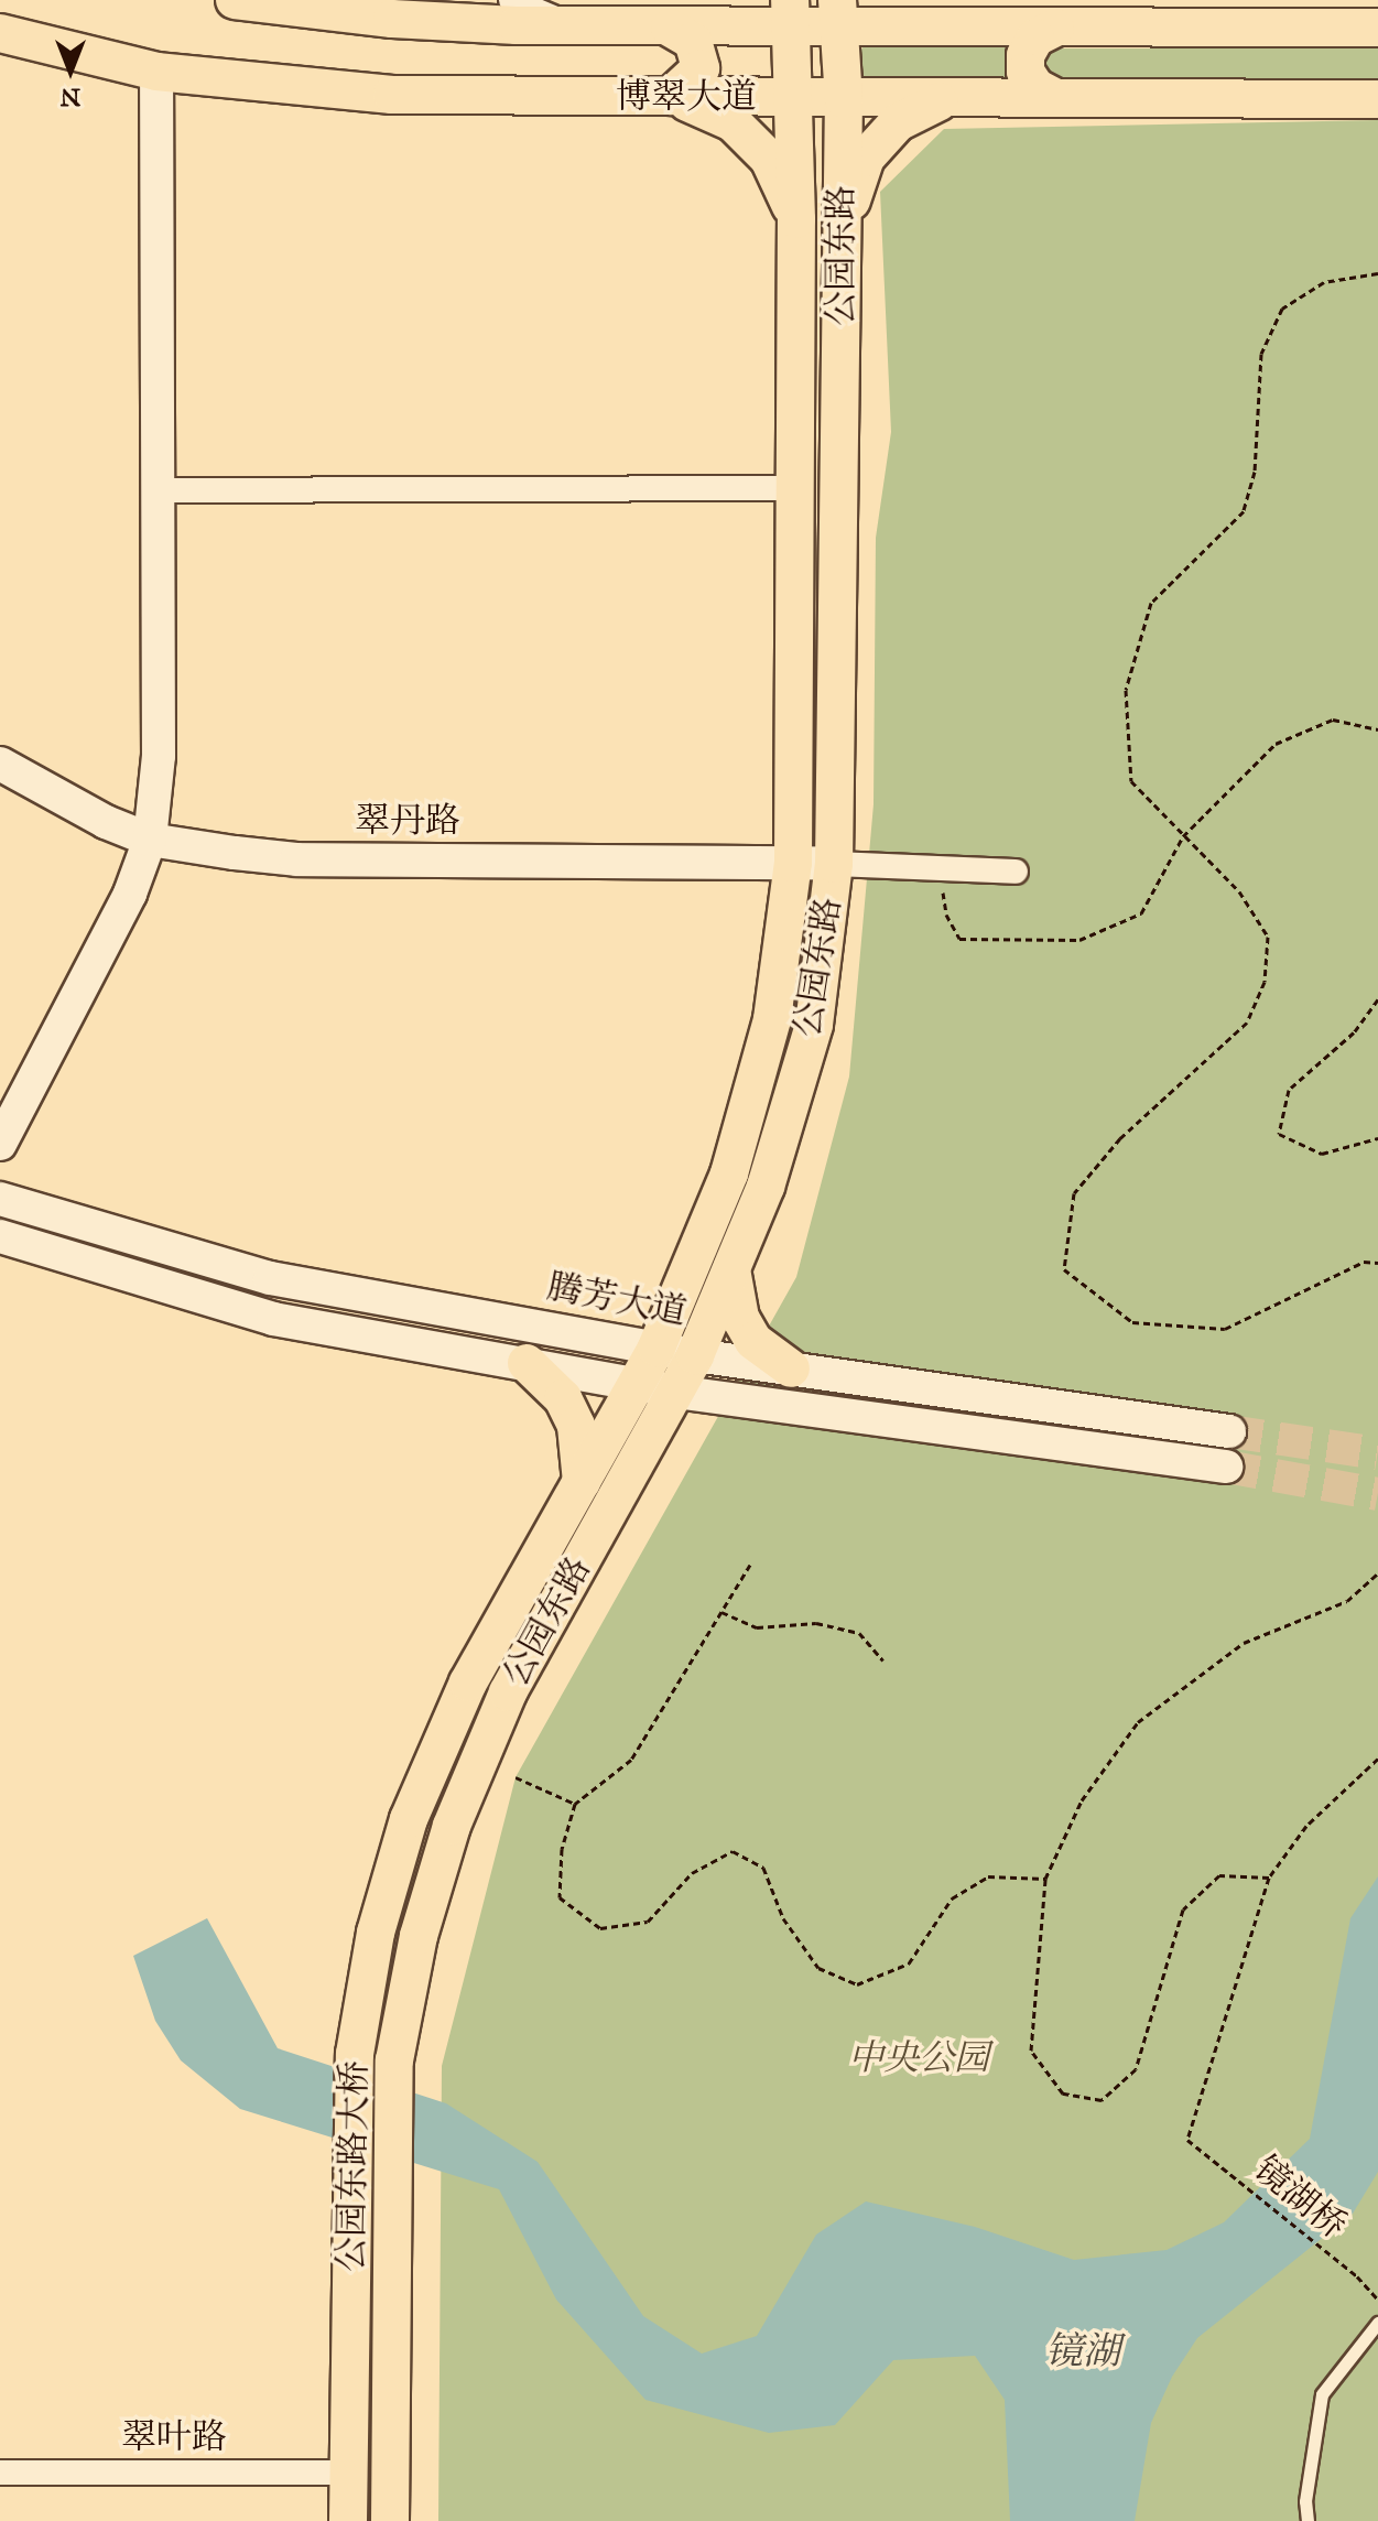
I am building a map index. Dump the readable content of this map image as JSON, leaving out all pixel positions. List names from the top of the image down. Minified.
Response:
{"streets":{"main road":["博翠大道","公园东路","翠丹路","腾芳大道","公园东路大桥"],"street":["翠叶路"],"path":["镜湖桥"]},"crossings":[["博翠大道","公园东路"],["公园东路","翠丹路"],["公园东路","腾芳大道"],["公园东路","公园东路大桥"],["公园东路大桥","翠叶路"]],"water":["镜湖"],"parks":["中央公园"],"north":"bottom"}
